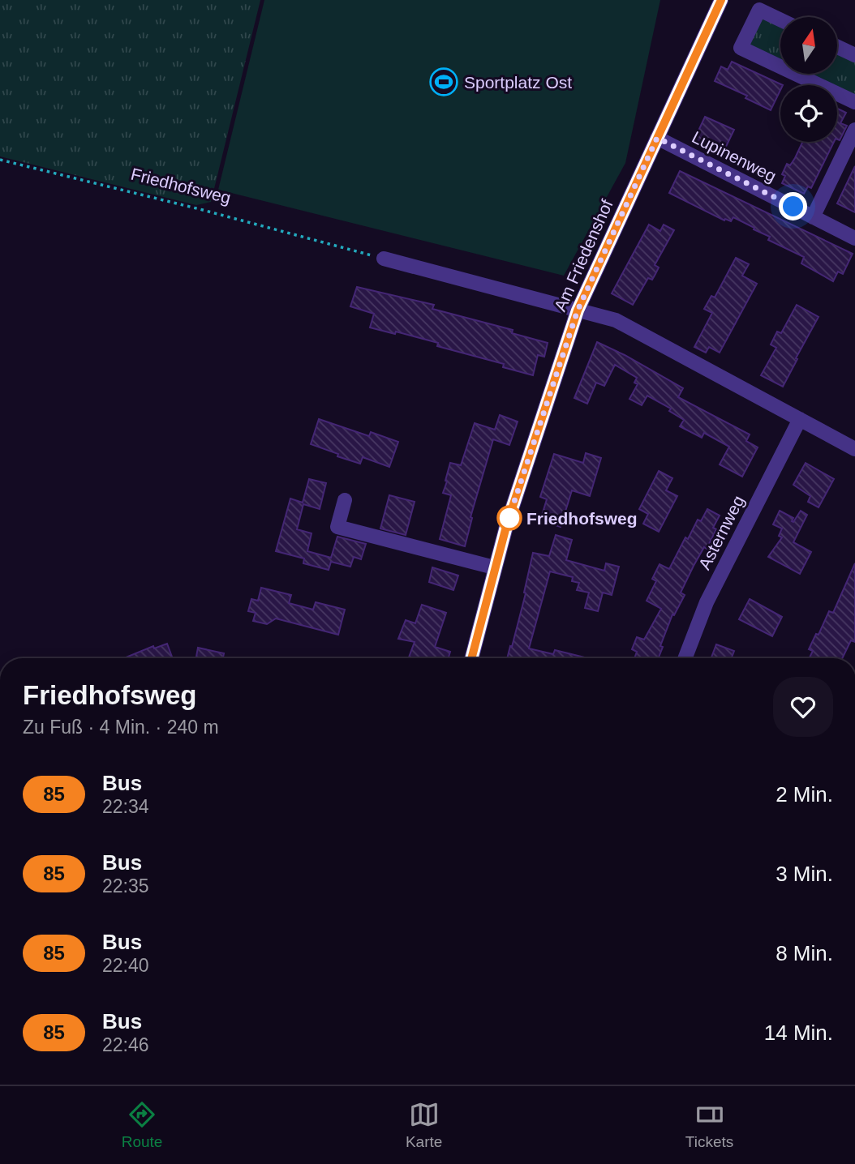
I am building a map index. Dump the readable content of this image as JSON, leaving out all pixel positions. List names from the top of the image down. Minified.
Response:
{"streets":{"street":["Lupinenweg","Am Friedenshof","Asternweg"],"path":["Friedhofsweg"]},"crossings":[["Lupinenweg","Am Friedenshof"]],"places":{"sports":["Sportplatz Ost"],"other":["Friedhofsweg"]},"lines":["bus line 85"],"north":"top","page":{"heading":["Friedhofsweg","Zu Fuß · 4 Min. · 240 m"],"list":[{"mark":"85","name":"Bus","note":"22:34","value":"2 Min."},{"mark":"85","name":"Bus","note":"22:35","value":"3 Min."},{"mark":"85","name":"Bus","note":"22:40","value":"8 Min."},{"mark":"85","name":"Bus","note":"22:46","value":"14 Min."}],"tabs":["Route","Karte","Tickets"]}}
